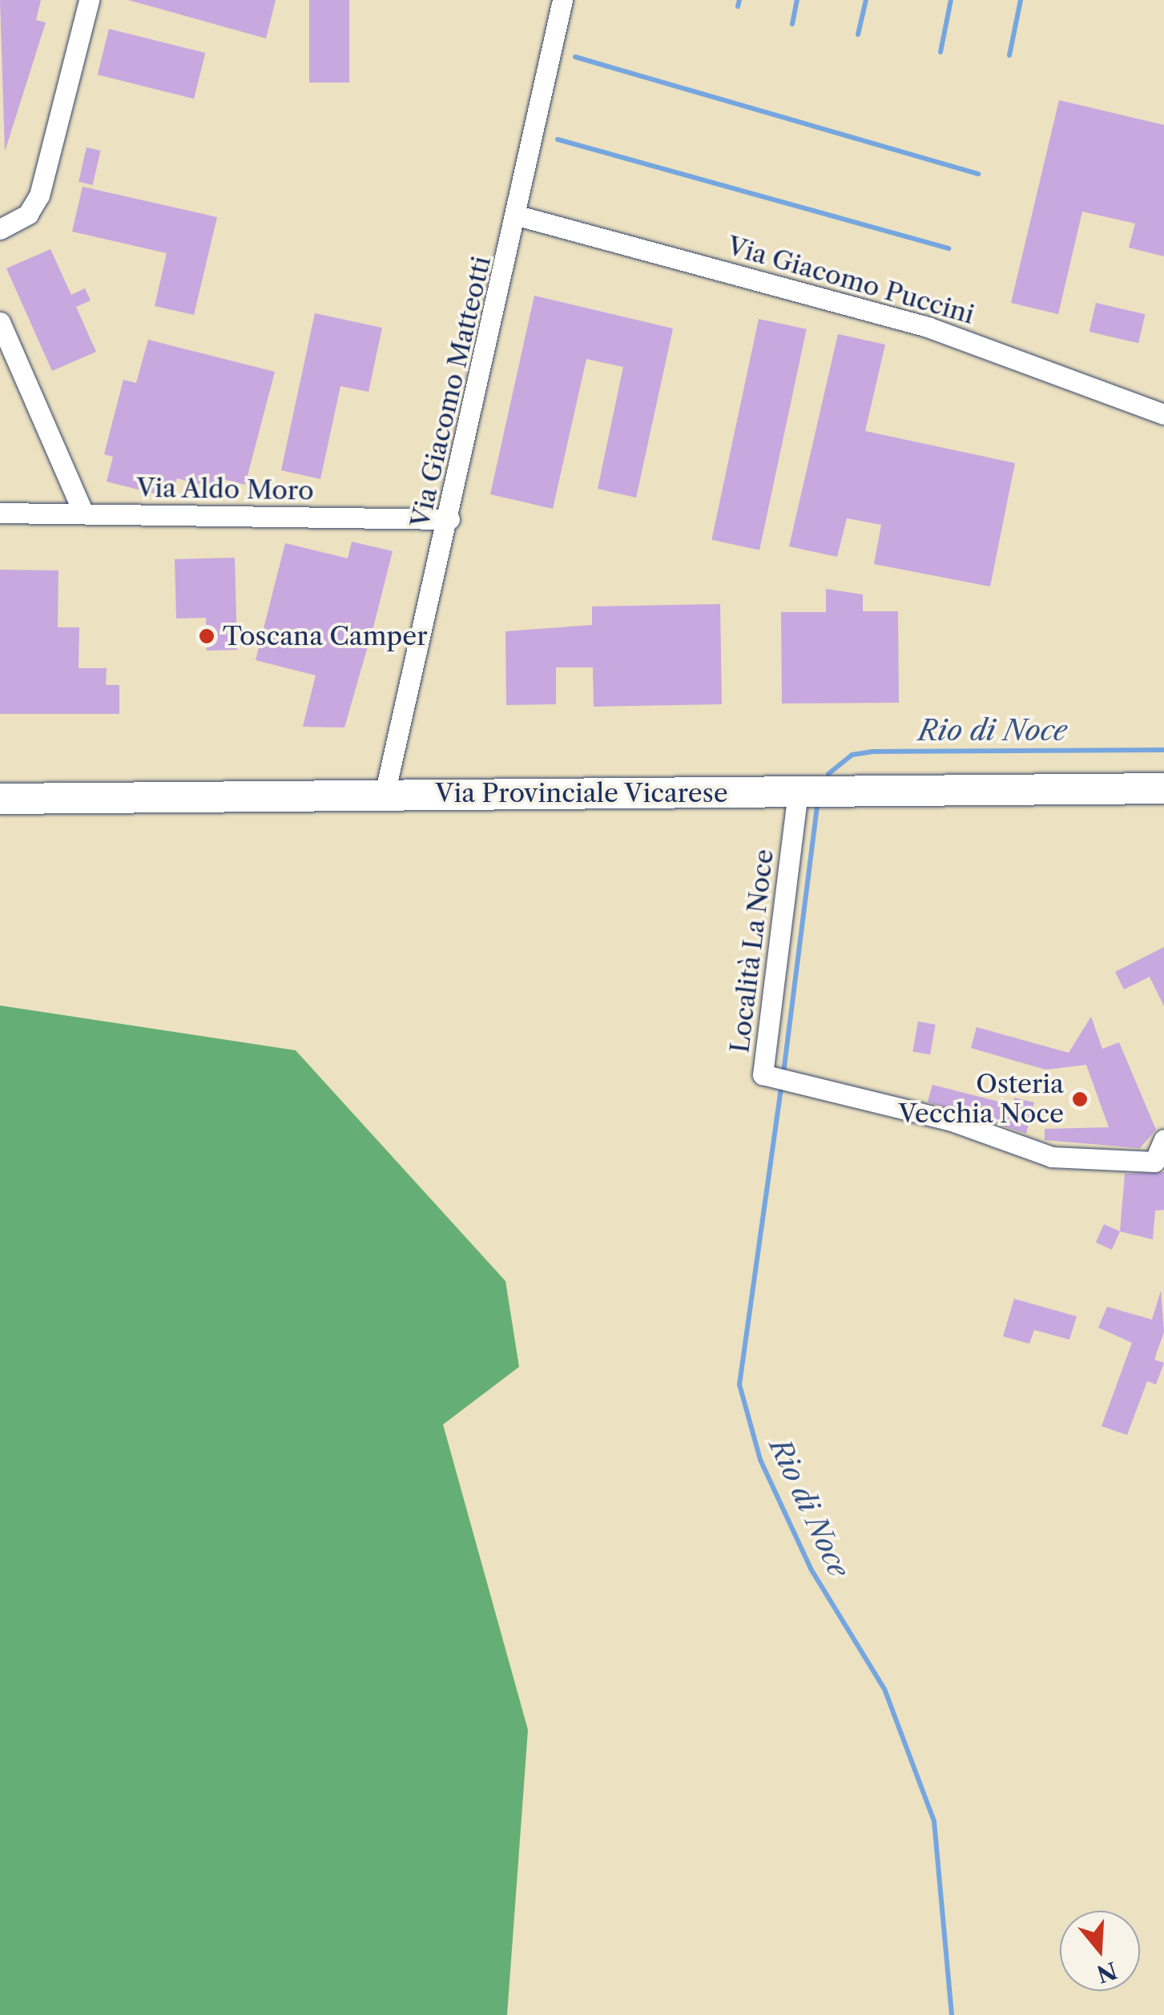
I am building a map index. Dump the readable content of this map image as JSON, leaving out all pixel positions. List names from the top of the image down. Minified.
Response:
{"streets":{"main road":["Via Provinciale Vicarese"],"street":["Via Giacomo Puccini","Via Giacomo Matteotti","Via Aldo Moro","Località La Noce"]},"crossings":[["Via Giacomo Puccini","Via Giacomo Matteotti"],["Via Giacomo Matteotti","Via Aldo Moro"],["Via Giacomo Matteotti","Via Provinciale Vicarese"],["Via Provinciale Vicarese","Località La Noce"]],"water":["Rio di Noce"],"places":["Toscana Camper","Osteria Vecchia Noce"],"north":"bottom"}
